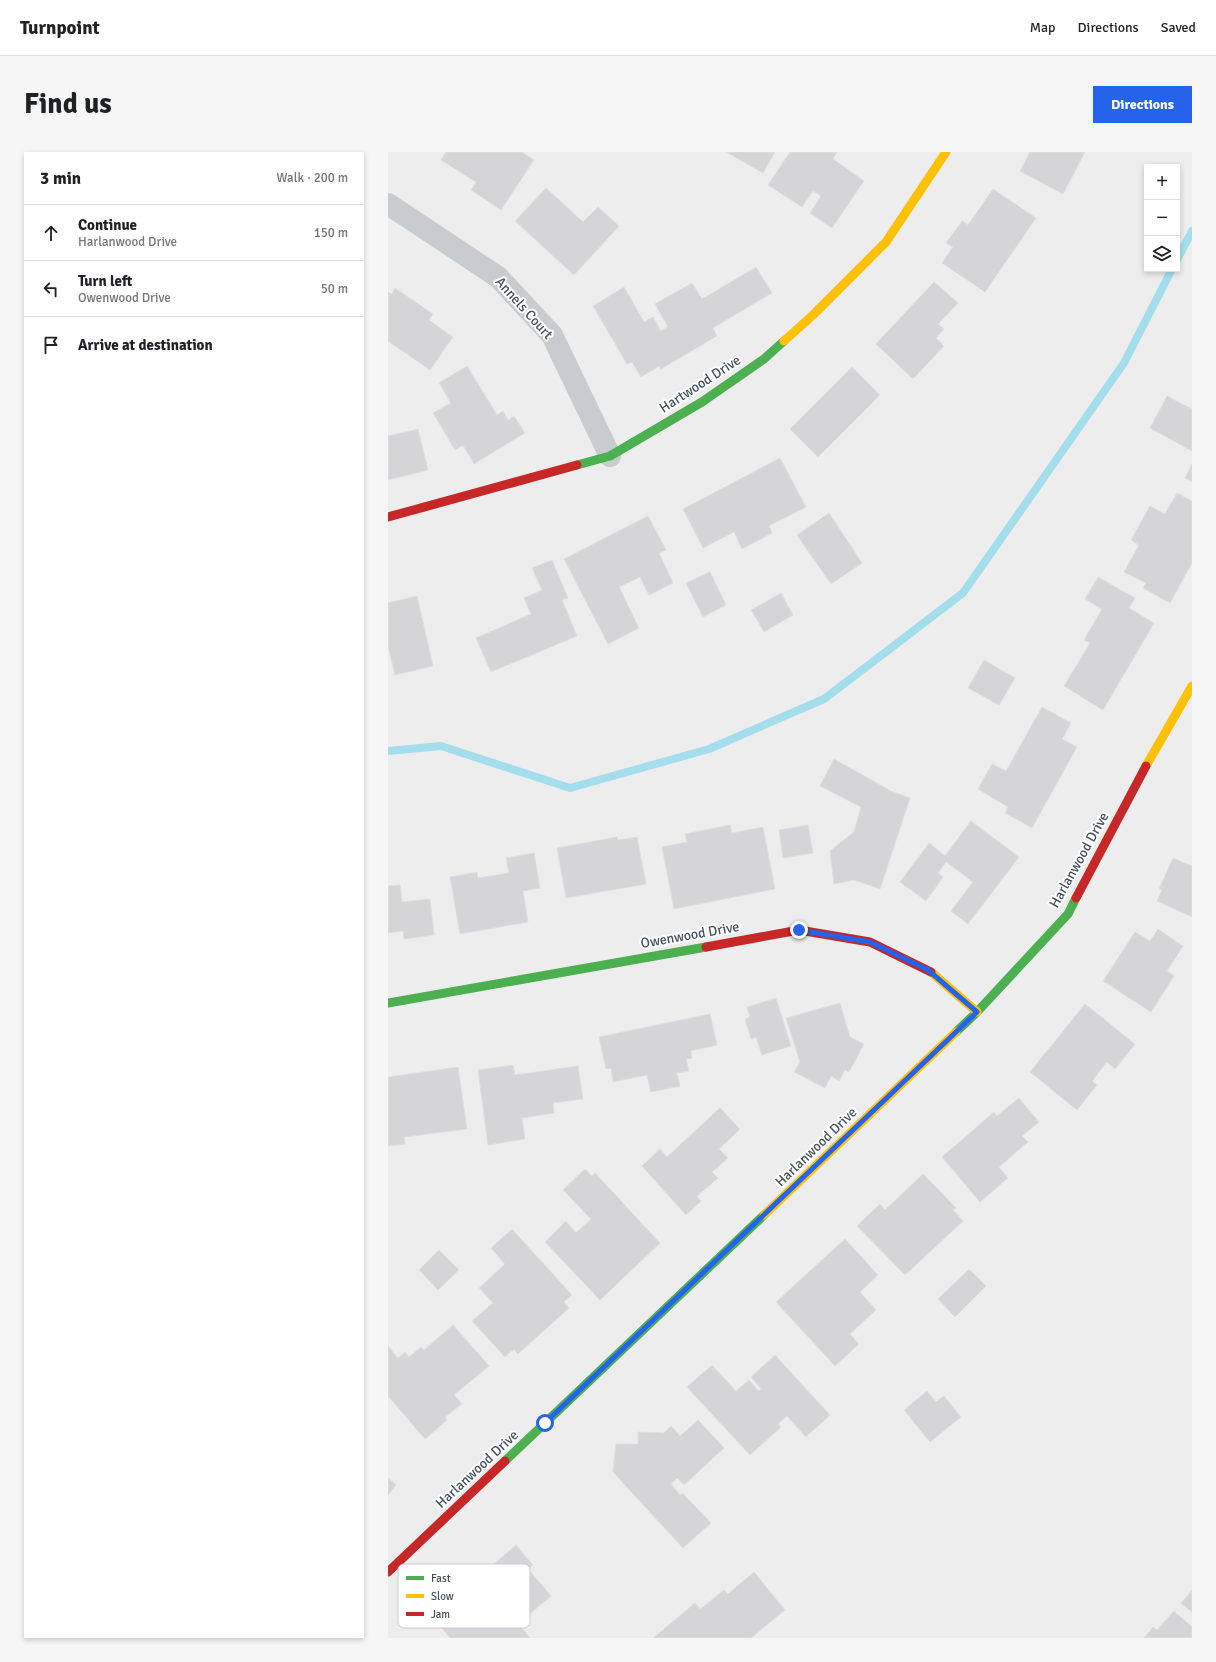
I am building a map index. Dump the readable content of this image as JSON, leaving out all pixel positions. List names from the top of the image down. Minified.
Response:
{"streets":{"street":["Annels Court","Hartwood Drive","Harlanwood Drive","Owenwood Drive"]},"crossings":[["Annels Court","Hartwood Drive"],["Harlanwood Drive","Owenwood Drive"]],"legend":["Fast","Slow","Jam"],"page":{"header":"Turnpoint","nav":["Map","Directions","Saved"],"buttons":"Directions","title":"Find us","heading":["3 min","Walk · 200 m"],"map_buttons":["+","−"],"list":[["Continue","Harlanwood Drive","150 m"],["Turn left","Owenwood Drive","50 m"],"Arrive at destination"]}}
